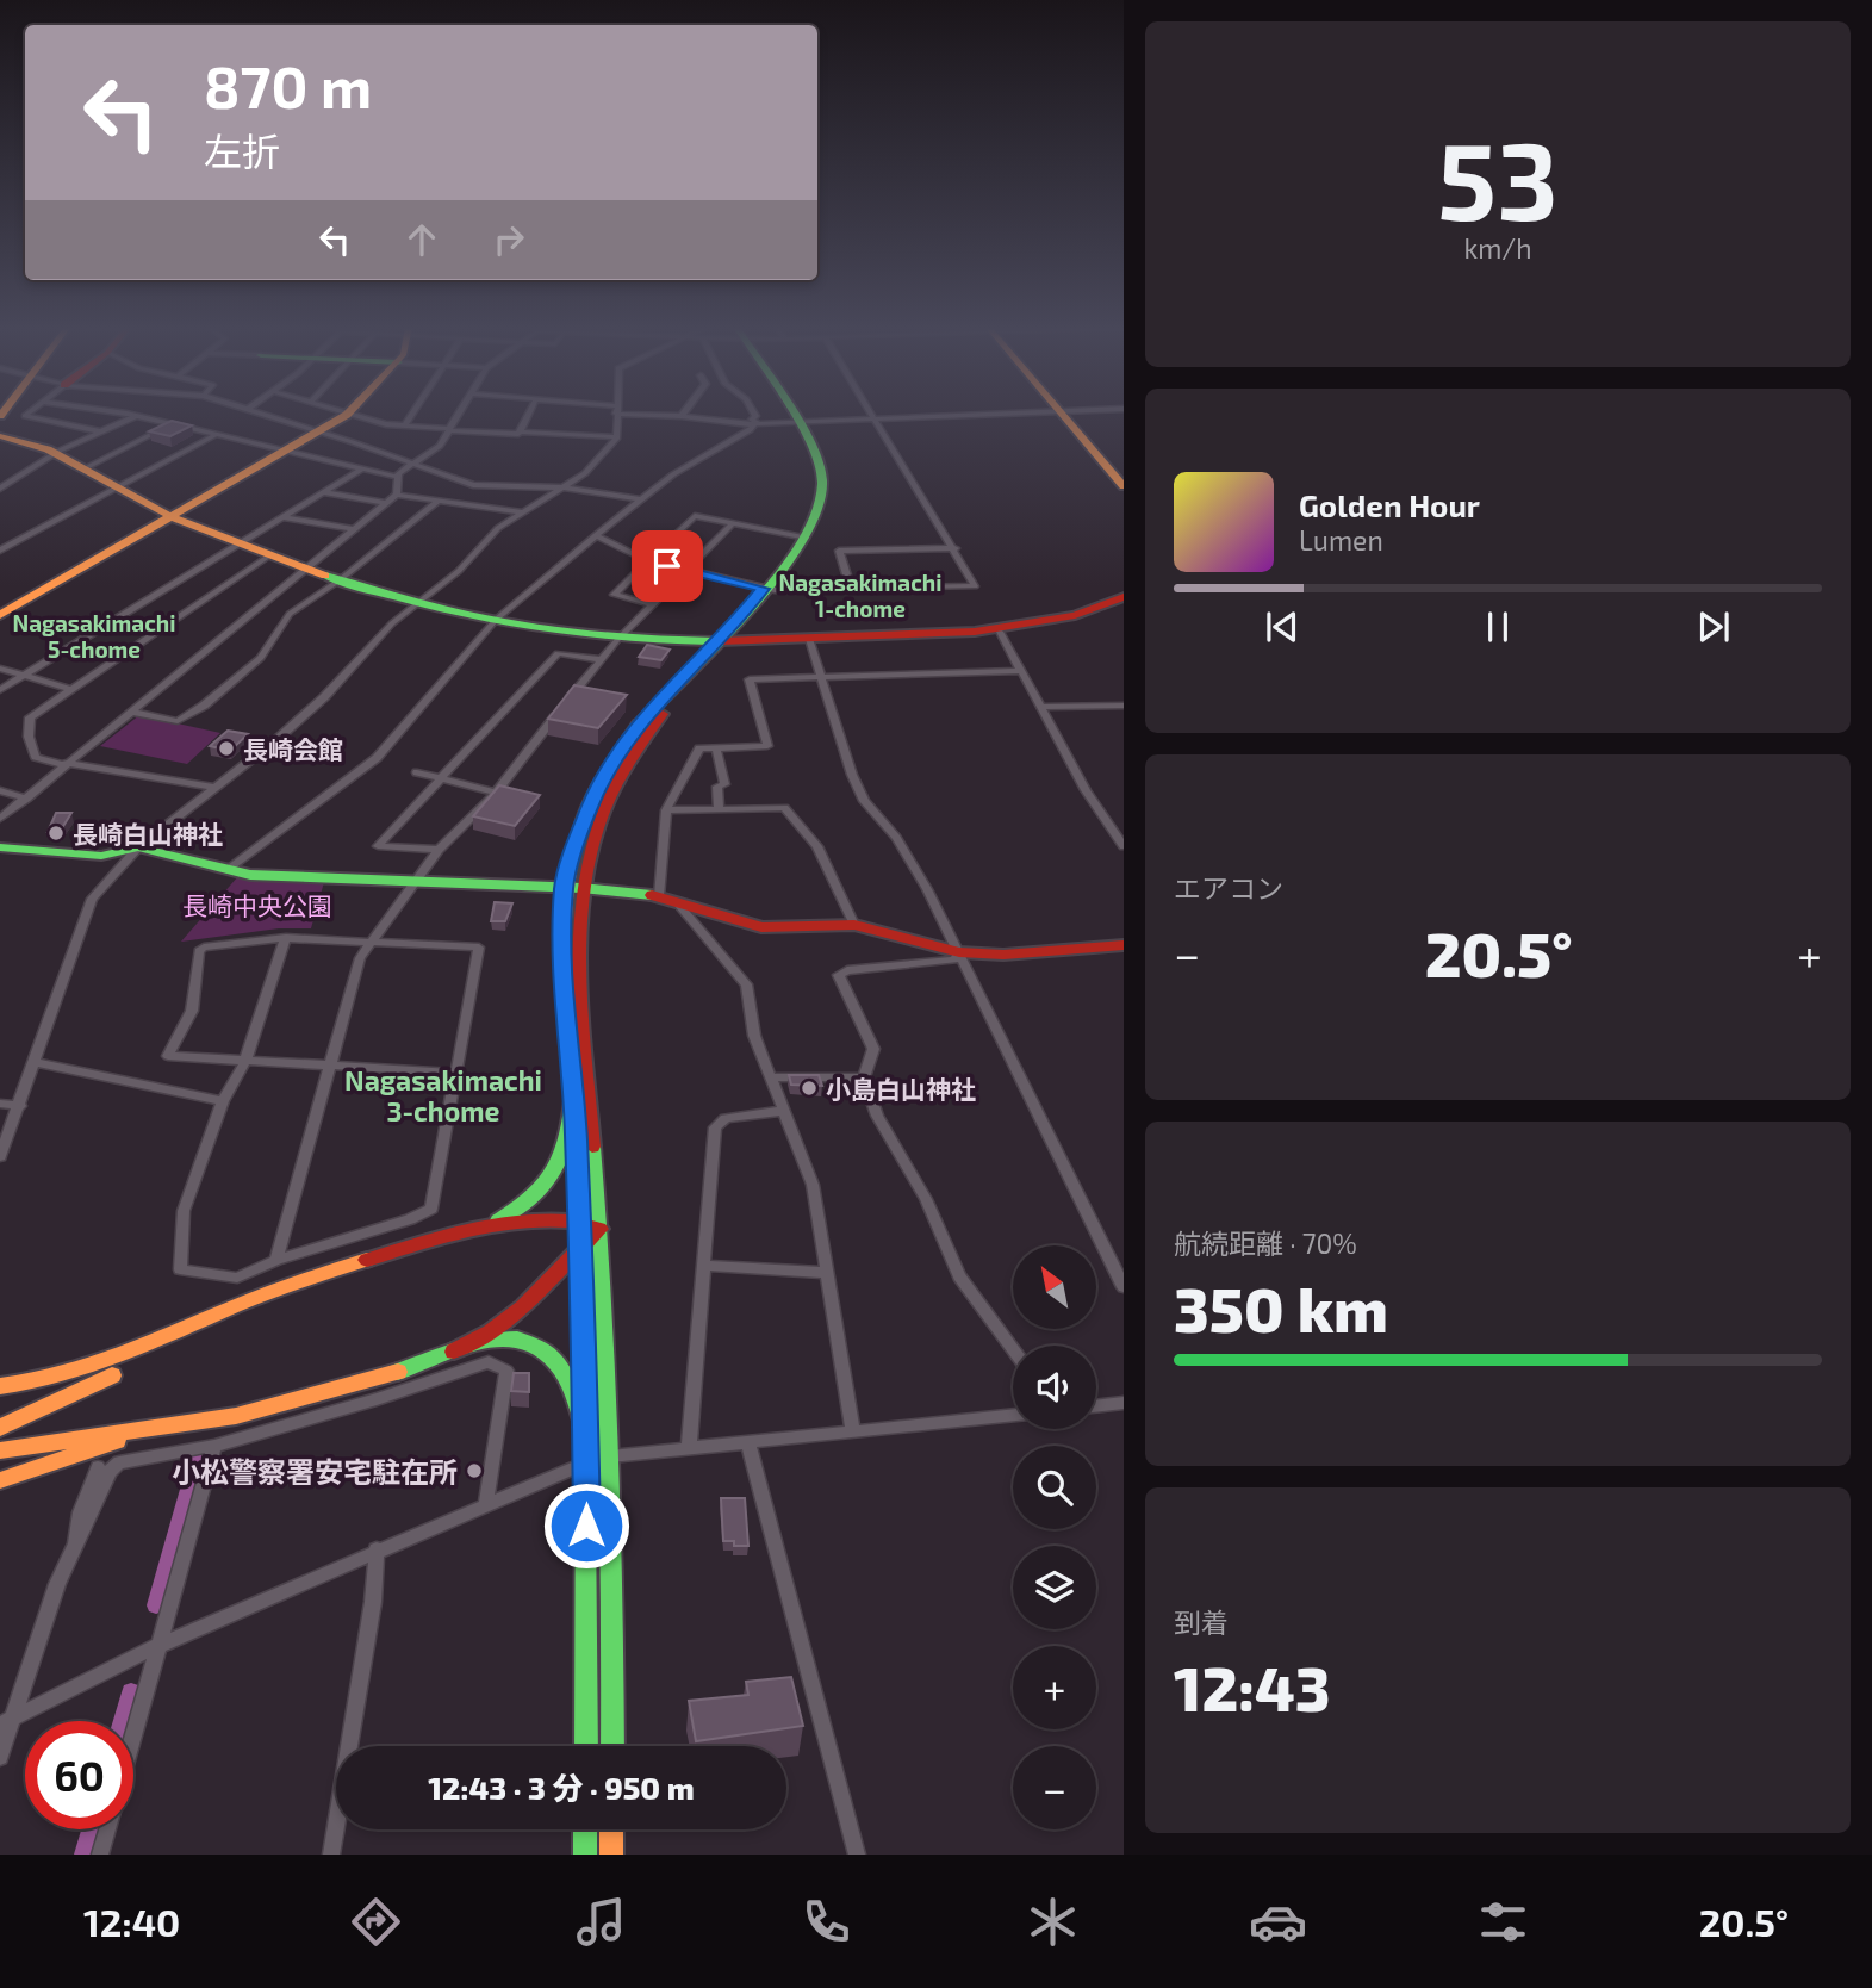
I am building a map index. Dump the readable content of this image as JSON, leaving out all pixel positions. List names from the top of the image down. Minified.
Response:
{"districts":["Nagasakimachi 1-chome","Nagasakimachi 5-chome","Nagasakimachi 3-chome"],"parks":["長崎中央公園"],"places":["長崎会館","長崎白山神社","小島白山神社","小松警察署安宅駐在所"],"north":"top left","page":{"tile":[["53","km/h"],"エアコン",["航続距離 · 70%","350 km"],["到着","12:43"]],"turn":["870 m","左折"],"song":["Golden Hour","Lumen"],"heat":["−","20.5°","+"],"map_buttons":["+","−"],"limit":"60","trip":"12:43 · 3 分 · 950 m","tabs":["12:40","20.5°"]}}
